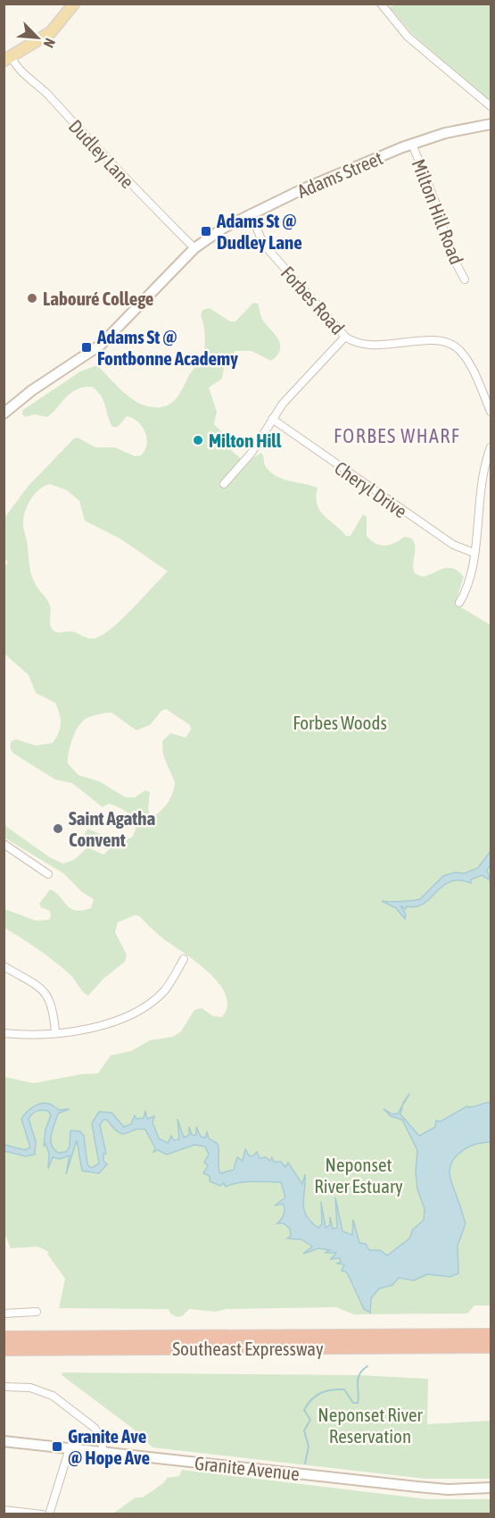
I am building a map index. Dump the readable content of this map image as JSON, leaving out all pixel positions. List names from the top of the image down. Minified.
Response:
{"streets":{"highway":["Southeast Expressway"],"main road":["Adams Street","Granite Avenue"],"street":["Dudley Lane","Milton Hill Road","Forbes Road","Cheryl Drive"]},"crossings":[["Dudley Lane","Adams Street"],["Adams Street","Milton Hill Road"],["Adams Street","Forbes Road"]],"districts":["FORBES WHARF"],"parks":["Forbes Woods","Neponset River Estuary","Neponset River Reservation"],"places":{"transit":["Adams St @ Dudley Lane","Adams St @ Fontbonne Academy","Granite Ave @ Hope Ave"],"other":["Labouré College","Milton Hill","Saint Agatha Convent"]},"north":"bottom right"}
